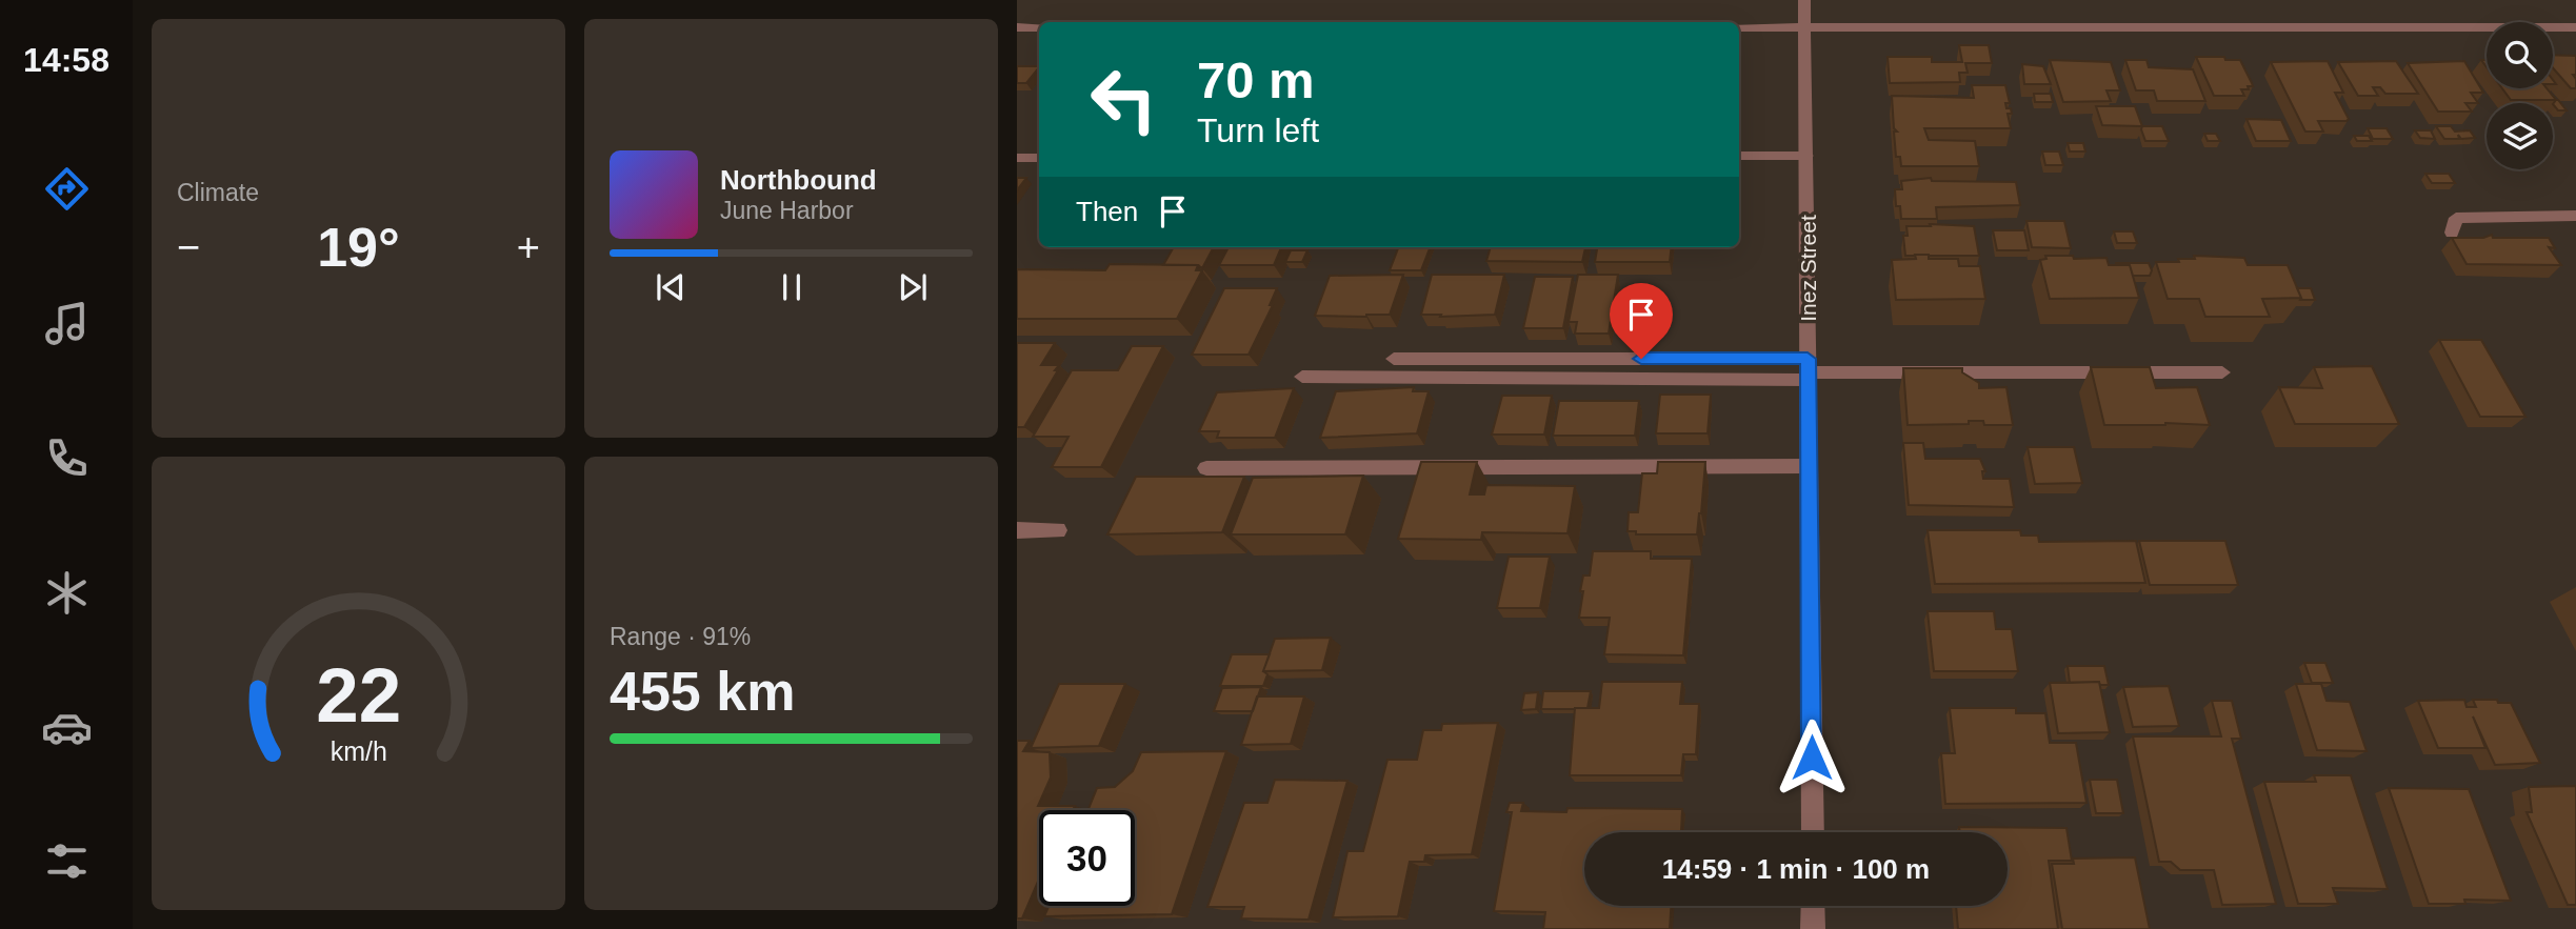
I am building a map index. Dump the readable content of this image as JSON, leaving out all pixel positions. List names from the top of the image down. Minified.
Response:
{"streets":{"street":["Inez Street"]},"page":{"tabs":"14:58","tile":["Climate",["Range · 91%","455 km"]],"turn":["70 m","Turn left"],"song":["Northbound","June Harbor"],"then":"Then","heat":["−","19°","+"],"limit":"30","trip":"14:59 · 1 min · 100 m","gauge":["22","km/h"]}}
